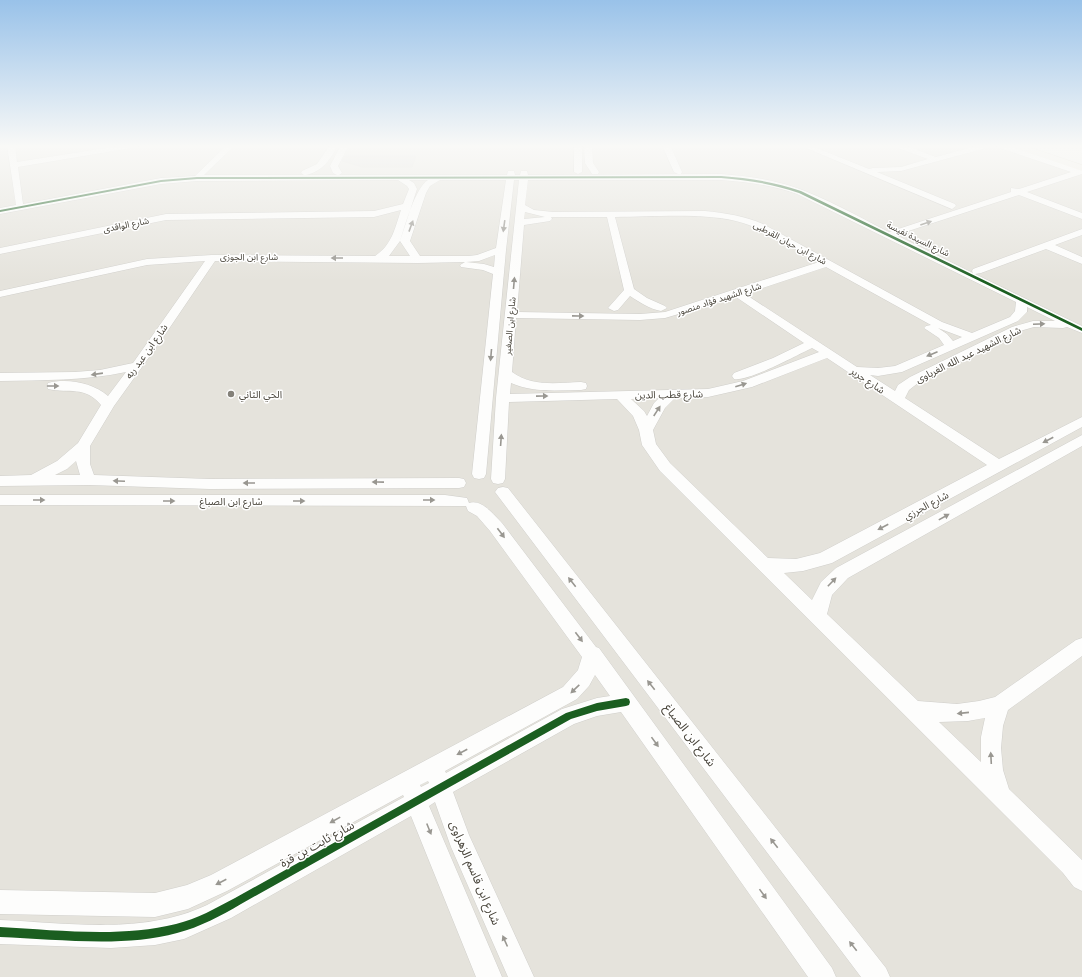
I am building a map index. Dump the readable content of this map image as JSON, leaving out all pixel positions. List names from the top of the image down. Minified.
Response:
{"streets":{"street":["شارع الواقدى","شارع السيدة نفيسة","شارع ابن حيان القرطبى","شارع ابن الجوزى","شارع الشهيد فؤاد منصور","شارع ابن الصغير","شارع ابن عبد ربه","شارع الشهيد عبد الله الغرباوى","شارع جرير","شارع قطب الدين","شارع ابن الصباغ","شارع الجرزي","شارع ثابت بن قرة","شارع ابن قاسم الزهراوى"]},"crossings":[["شارع السيدة نفيسة","شارع الشهيد عبد الله الغرباوى"],["شارع ابن حيان القرطبى","شارع الشهيد فؤاد منصور"],["شارع ابن حيان القرطبى","شارع ابن الصغير"],["شارع ابن حيان القرطبى","شارع الشهيد عبد الله الغرباوى"],["شارع ابن الجوزى","شارع ابن الصغير"],["شارع ابن الجوزى","شارع ابن عبد ربه"],["شارع الشهيد فؤاد منصور","شارع ابن الصغير"],["شارع الشهيد فؤاد منصور","شارع جرير"],["شارع ابن الصغير","شارع قطب الدين"],["شارع ابن الصغير","شارع ابن الصباغ"],["شارع ابن عبد ربه","شارع ابن الصباغ"],["شارع الشهيد عبد الله الغرباوى","شارع جرير"],["شارع جرير","شارع قطب الدين"],["شارع جرير","شارع الجرزي"],["شارع ابن الصباغ","شارع ثابت بن قرة"],["شارع ثابت بن قرة","شارع ابن قاسم الزهراوى"]],"places":["الحي الثاني"]}
